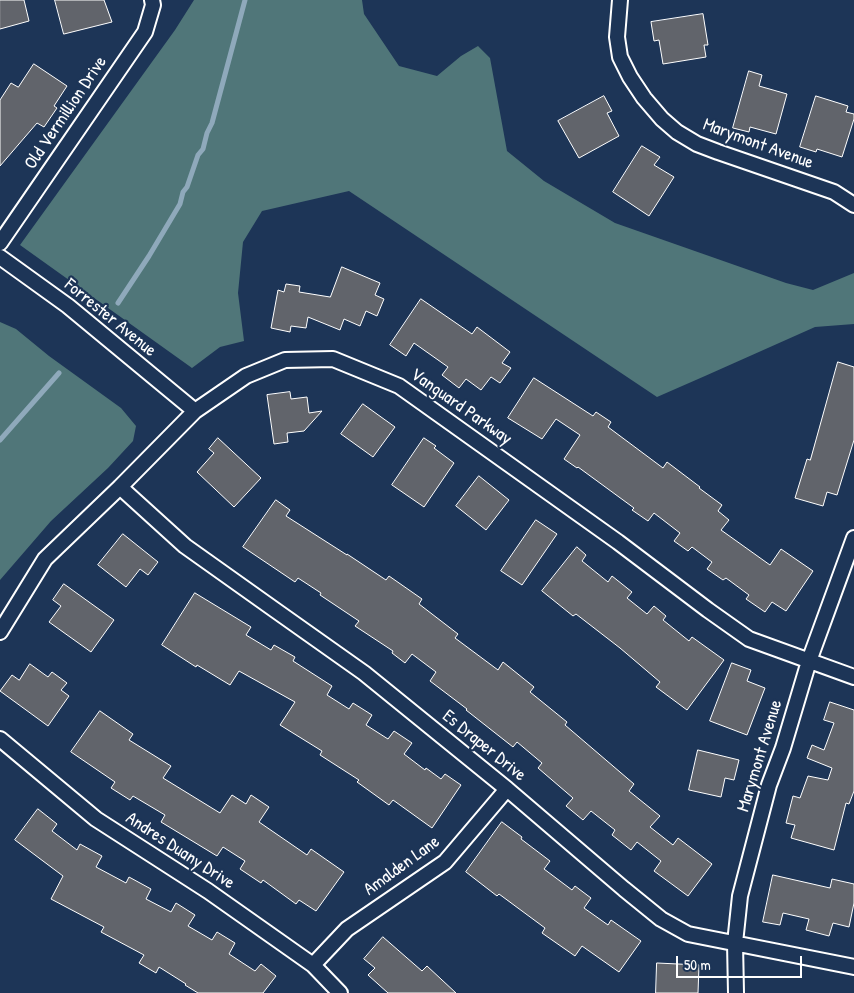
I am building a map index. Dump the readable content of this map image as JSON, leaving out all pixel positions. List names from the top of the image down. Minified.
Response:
{"streets":{"street":["Old Vermillion Drive","Marymont Avenue","Forrester Avenue","Vanguard Parkway","Es Draper Drive","Andres Duany Drive","Amalden Lane"]},"crossings":[["Marymont Avenue","Vanguard Parkway"],["Marymont Avenue","Es Draper Drive"],["Forrester Avenue","Vanguard Parkway"],["Vanguard Parkway","Es Draper Drive"],["Es Draper Drive","Amalden Lane"],["Andres Duany Drive","Amalden Lane"]],"scale_bar":"50 m"}
